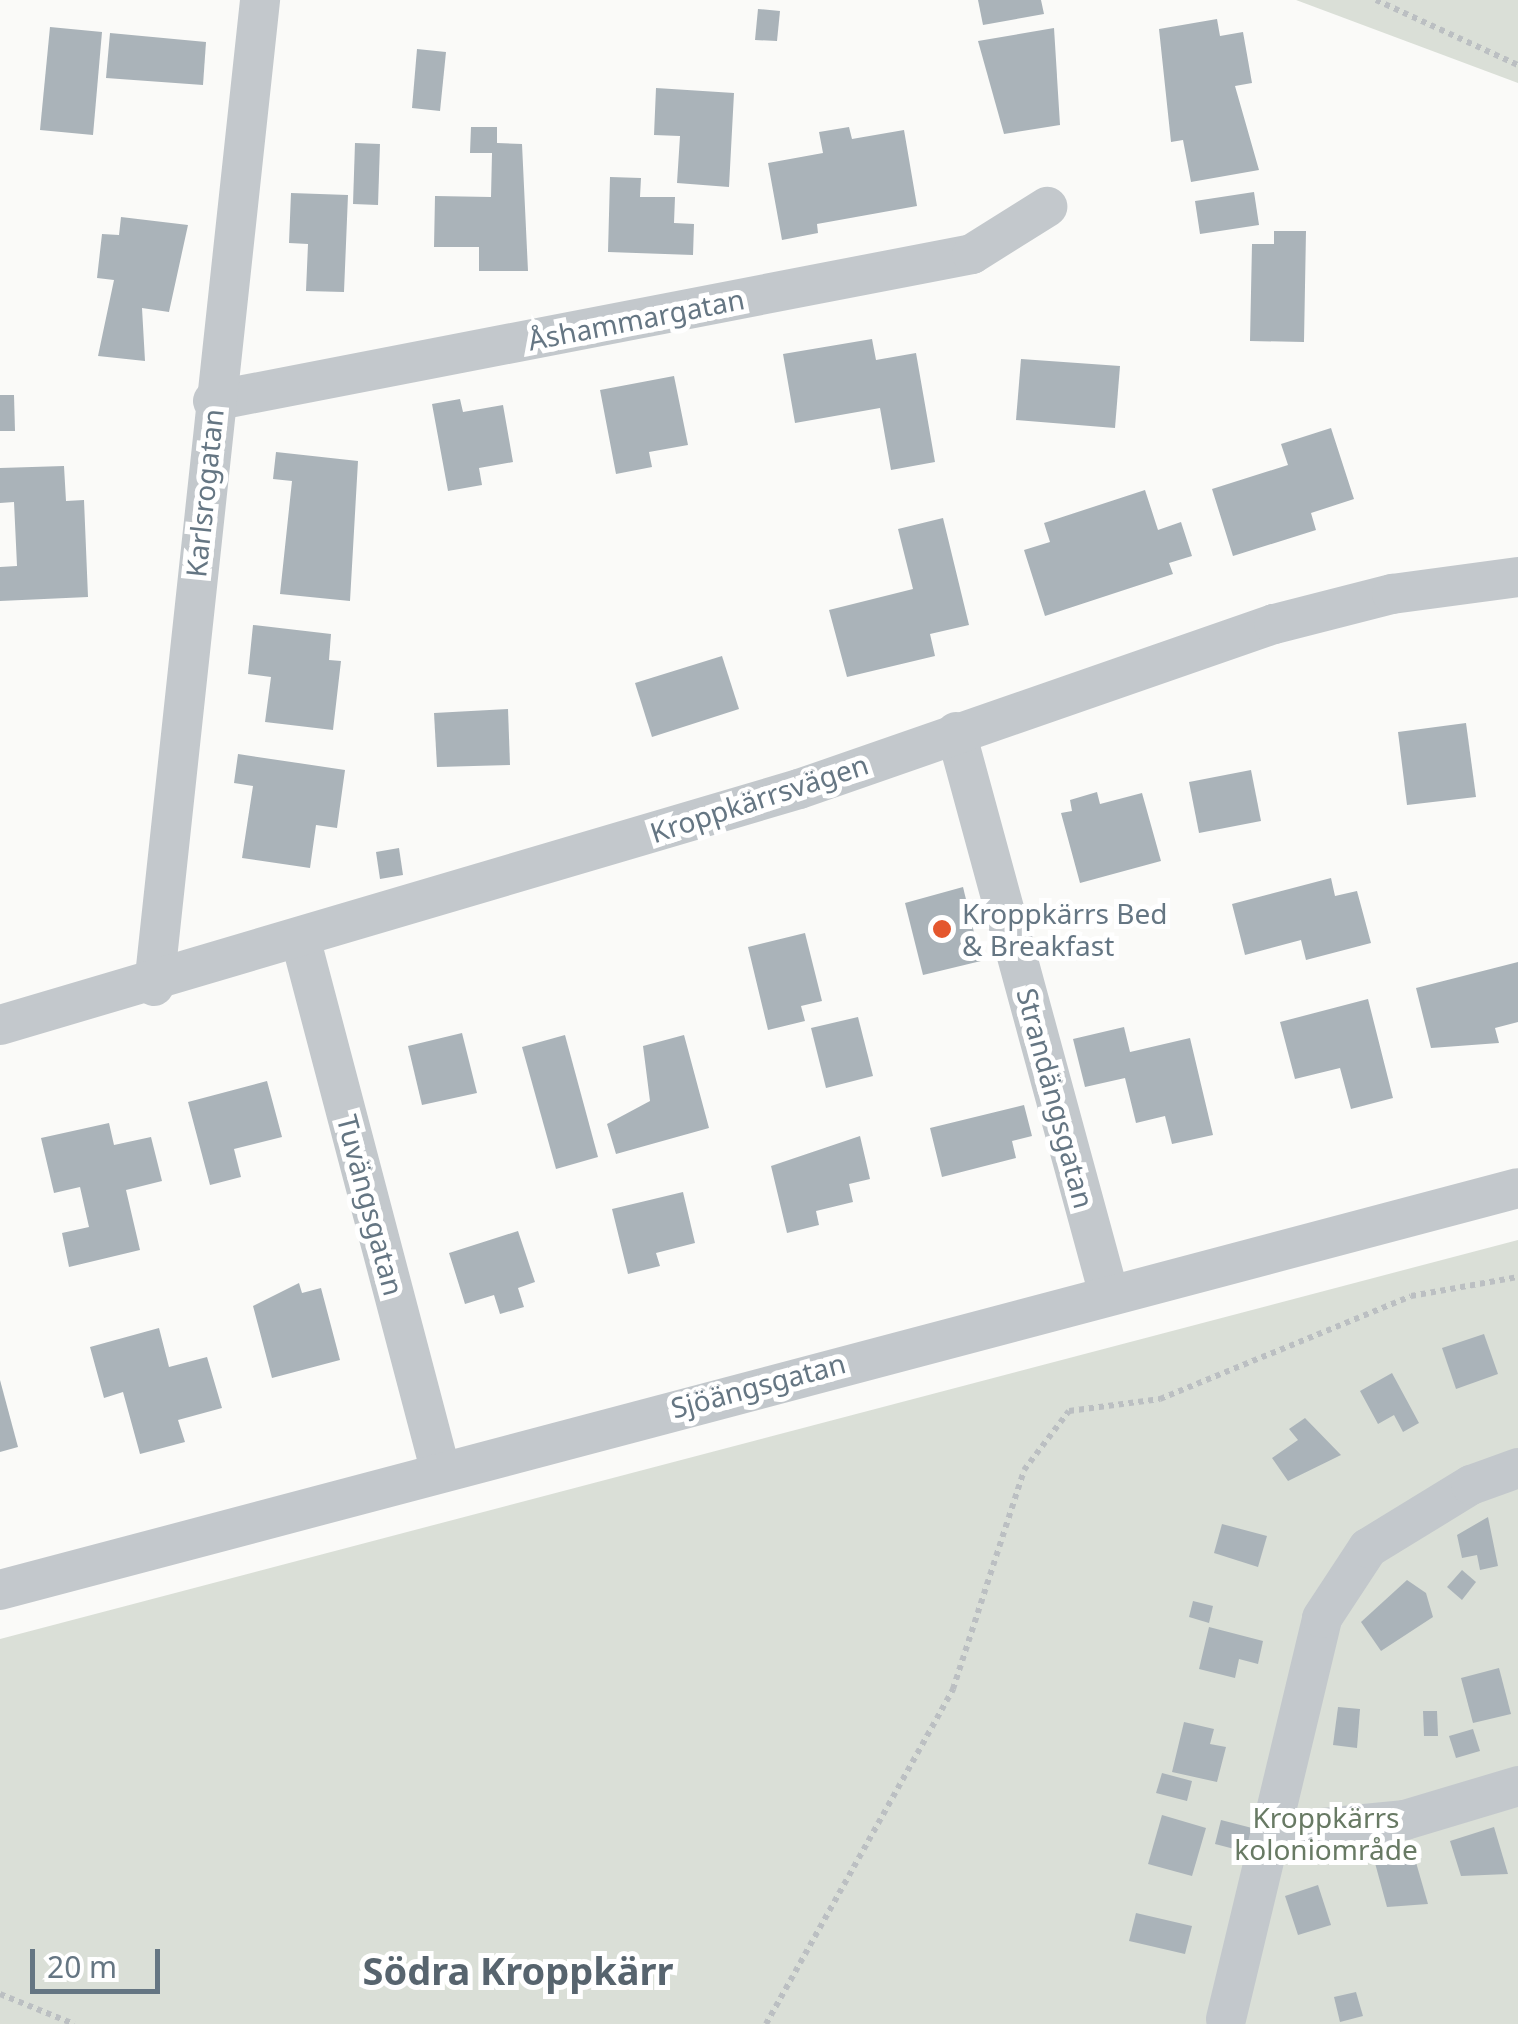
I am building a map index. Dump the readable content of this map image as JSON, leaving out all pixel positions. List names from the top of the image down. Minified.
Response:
{"streets":{"street":["Åshammargatan","Karlsrogatan","Kroppkärrsvägen","Strandängsgatan","Tuvängsgatan","Sjöängsgatan"]},"crossings":[["Åshammargatan","Karlsrogatan"],["Karlsrogatan","Kroppkärrsvägen"],["Kroppkärrsvägen","Strandängsgatan"],["Kroppkärrsvägen","Tuvängsgatan"],["Strandängsgatan","Sjöängsgatan"],["Tuvängsgatan","Sjöängsgatan"]],"districts":["Södra Kroppkärr"],"parks":["Kroppkärrs koloniområde"],"places":["Kroppkärrs Bed & Breakfast"],"scale_bar":"20 m"}
